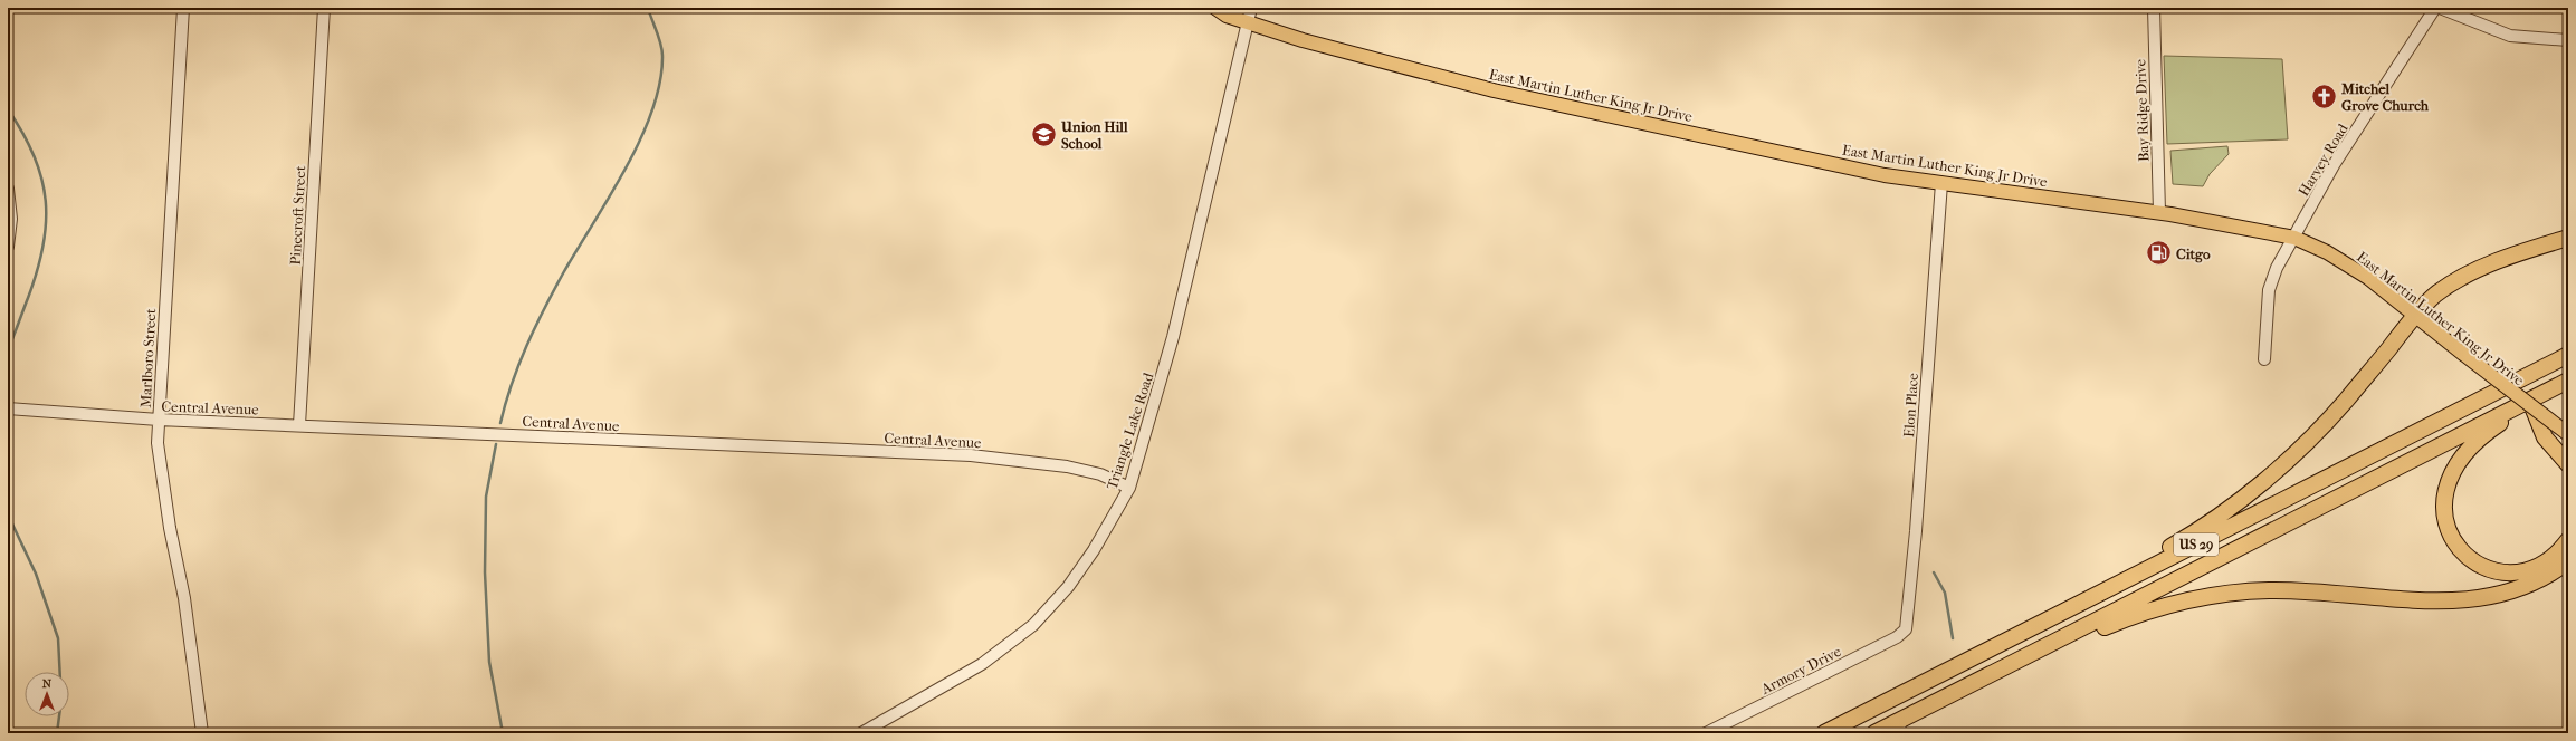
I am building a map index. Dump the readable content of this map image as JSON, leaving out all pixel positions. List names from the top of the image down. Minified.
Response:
{"streets":{"highway":["US 29"],"main road":["East Martin Luther King Jr Drive"],"street":["Bay Ridge Drive","Harvey Road","Pinecroft Street","Marlboro Street","Elon Place","Central Avenue","Triangle Lake Road","Armory Drive"]},"crossings":[["East Martin Luther King Jr Drive","Bay Ridge Drive"],["East Martin Luther King Jr Drive","Harvey Road"],["East Martin Luther King Jr Drive","Elon Place"],["East Martin Luther King Jr Drive","Triangle Lake Road"],["Pinecroft Street","Central Avenue"],["Marlboro Street","Central Avenue"],["Elon Place","Armory Drive"],["Central Avenue","Triangle Lake Road"]],"places":{"church":["Mitchel Grove Church"],"school or university":["Union Hill School"],"fuel station":["Citgo"]},"north":"top"}
